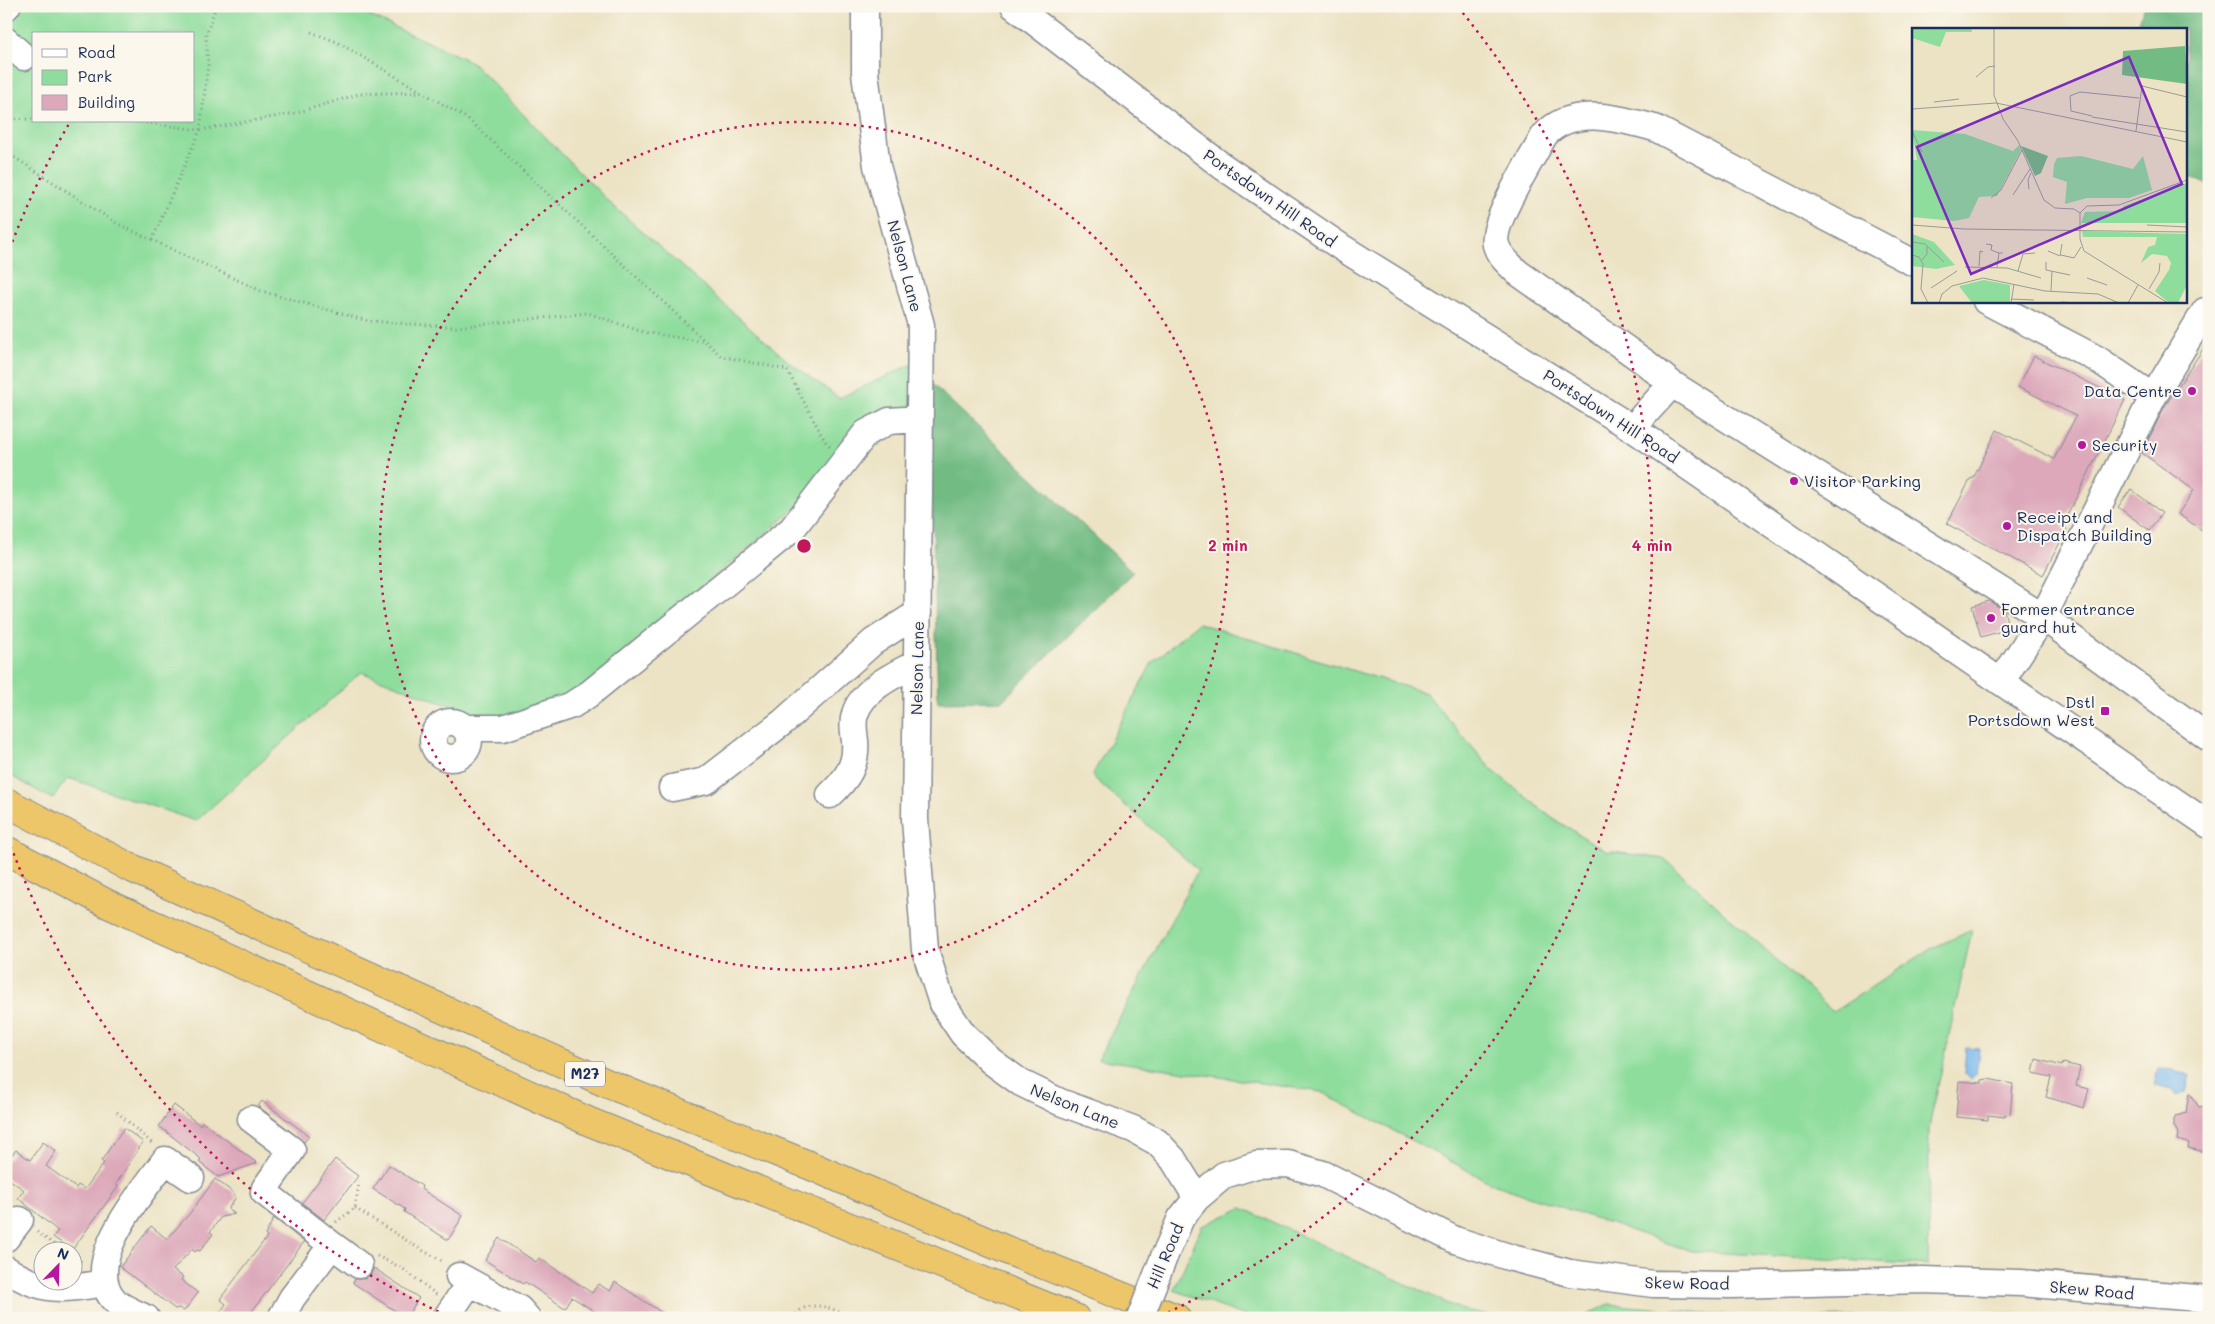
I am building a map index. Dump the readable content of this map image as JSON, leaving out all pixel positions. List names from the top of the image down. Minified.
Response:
{"streets":{"highway":["M27"],"street":["Portsdown Hill Road","Nelson Lane","Hill Road","Skew Road"]},"crossings":[["Nelson Lane","Hill Road"],["Nelson Lane","Skew Road"],["Hill Road","Skew Road"]],"places":{"other":["Data Centre","Security","Visitor Parking","Receipt and Dispatch Building","Former entrance guard hut"],"transit":["Dstl Portsdown West"]},"legend":["Road","Park","Building"],"north":"top right","rings":["2 min","4 min"]}
